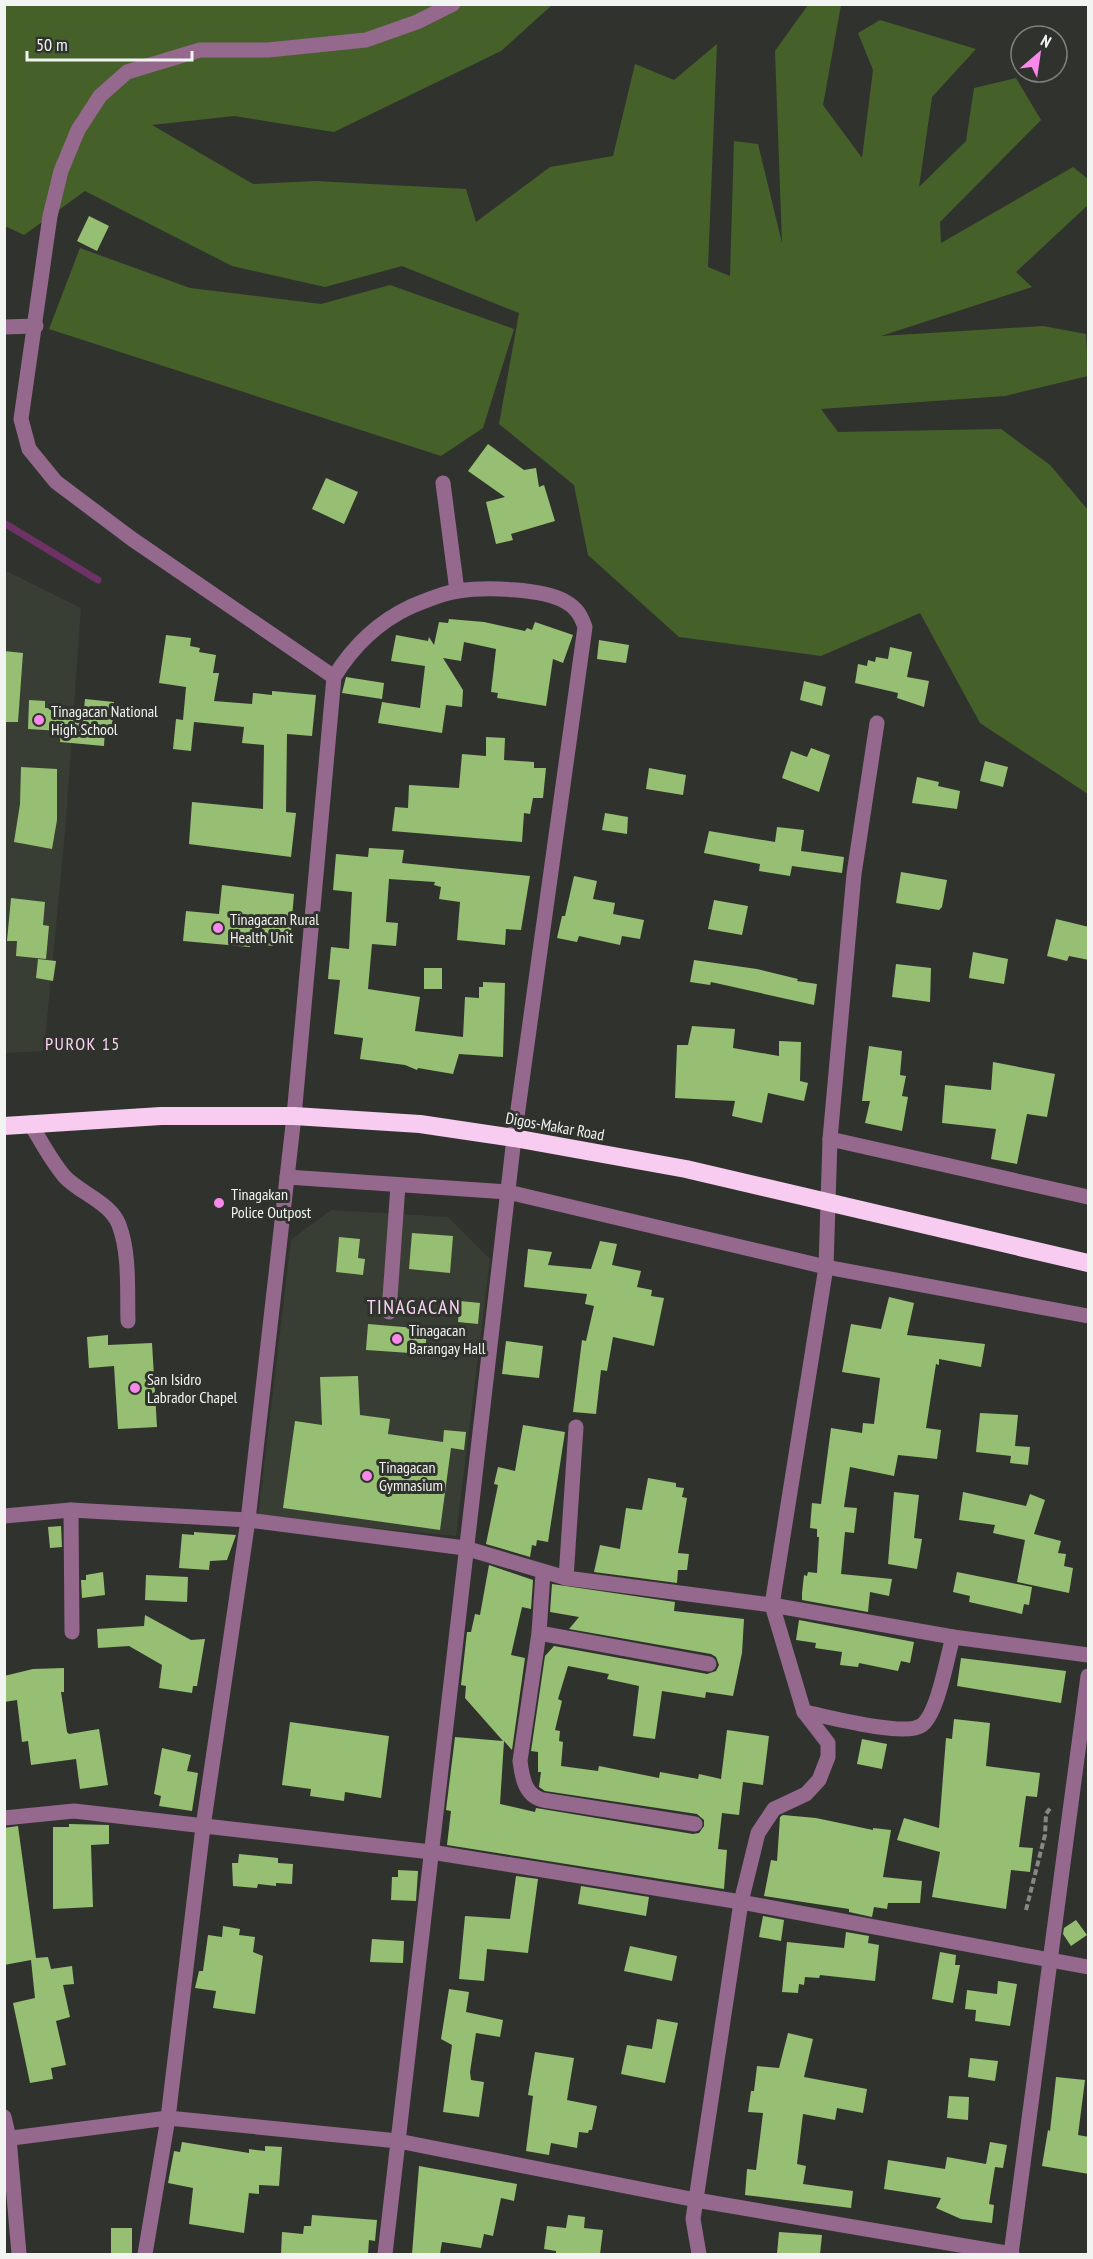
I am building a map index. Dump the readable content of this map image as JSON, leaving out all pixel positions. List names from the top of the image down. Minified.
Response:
{"streets":{"highway":["Digos-Makar Road"]},"districts":["PUROK 15","TINAGACAN"],"places":["Tinagacan National High School","Tinagacan Rural Health Unit","Tinagakan Police Outpost","Tinagacan Barangay Hall","San Isidro Labrador Chapel","Tinagacan Gymnasium"],"scale_bar":"50 m","north":"top right"}
